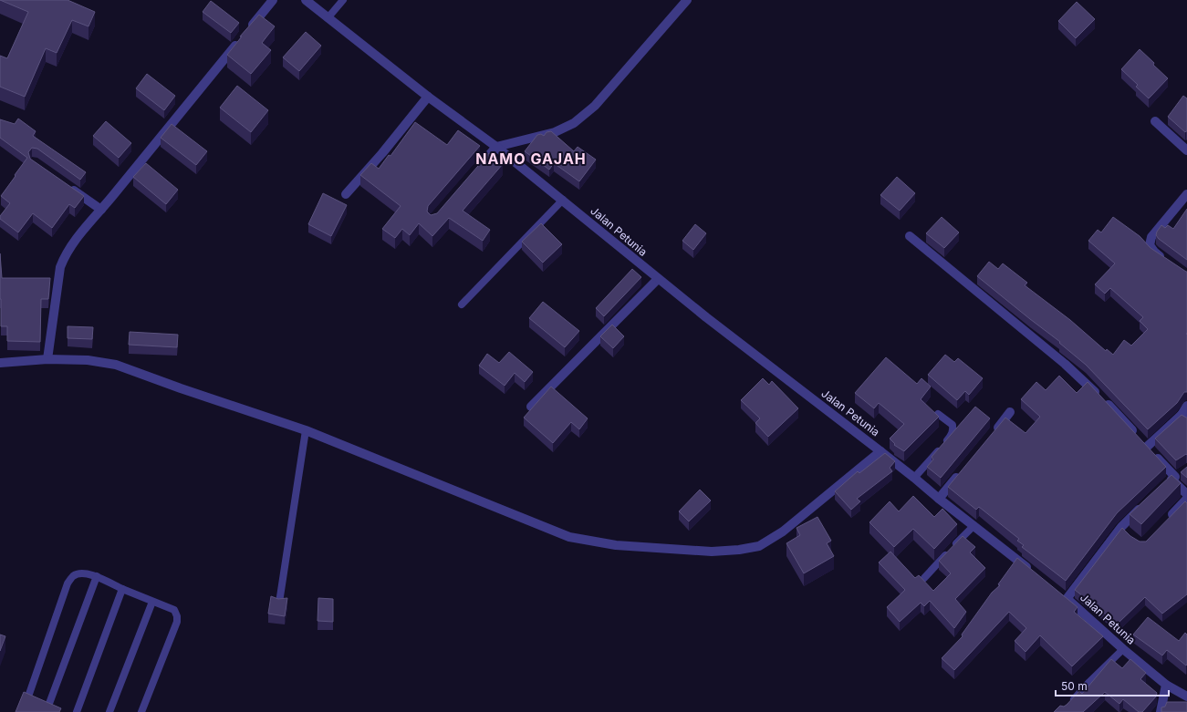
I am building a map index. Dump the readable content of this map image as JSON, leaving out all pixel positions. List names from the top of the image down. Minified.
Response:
{"streets":{"street":["Jalan Petunia"]},"districts":["NAMO GAJAH"],"scale_bar":"50 m"}
